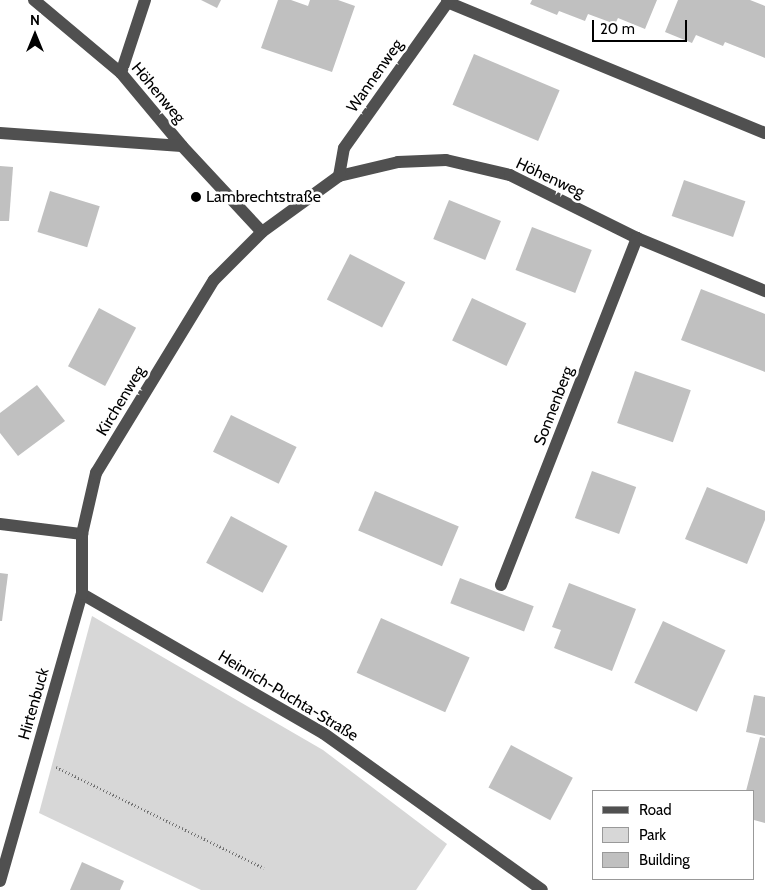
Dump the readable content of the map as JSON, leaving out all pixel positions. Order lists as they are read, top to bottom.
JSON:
{
  "streets": {
    "street": [
      "Wannenweg",
      "Höhenweg",
      "Kirchenweg",
      "Sonnenberg",
      "Heinrich-Puchta-Straße",
      "Hirtenbuck"
    ]
  },
  "crossings": [
    ["Wannenweg", "Höhenweg"],
    ["Höhenweg", "Kirchenweg"],
    ["Höhenweg", "Sonnenberg"],
    ["Kirchenweg", "Hirtenbuck"],
    ["Heinrich-Puchta-Straße", "Hirtenbuck"]
  ],
  "places": ["Lambrechtstraße"],
  "legend": ["Road", "Park", "Building"],
  "scale_bar": "20 m",
  "north": "top"
}
